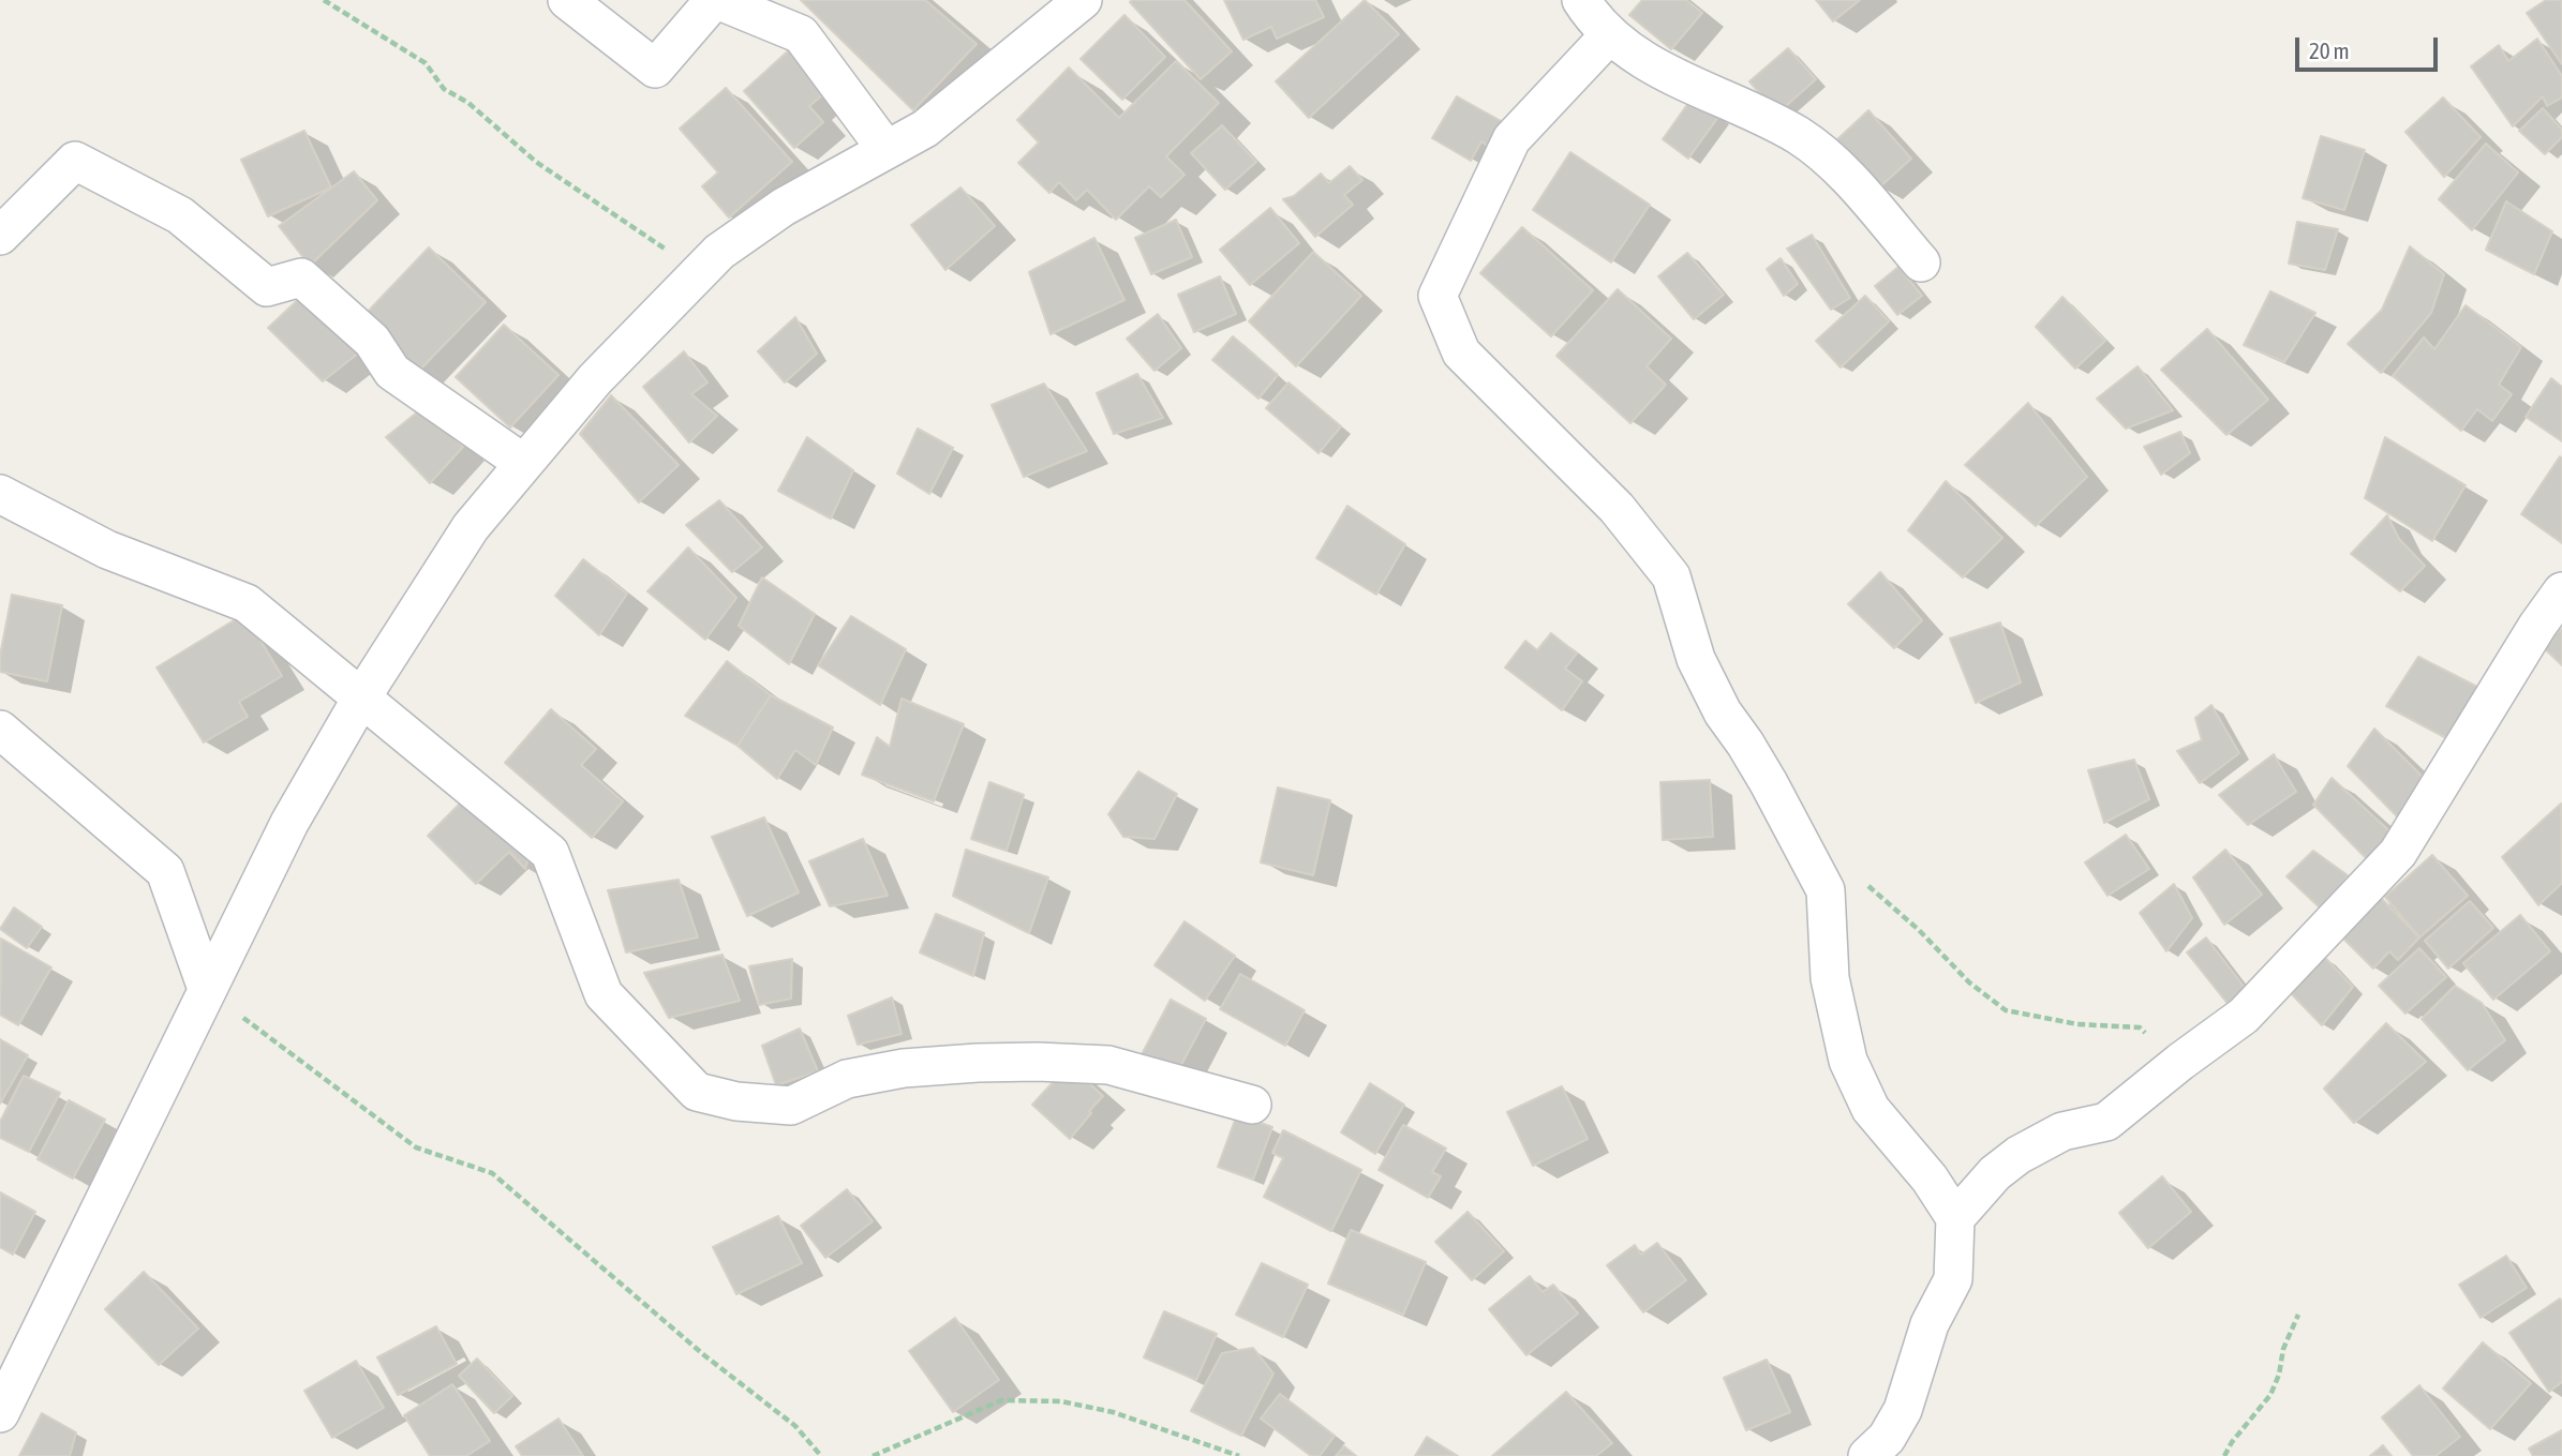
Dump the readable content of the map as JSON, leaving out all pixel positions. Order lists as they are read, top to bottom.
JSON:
{
  "scale_bar": "20 m"
}
